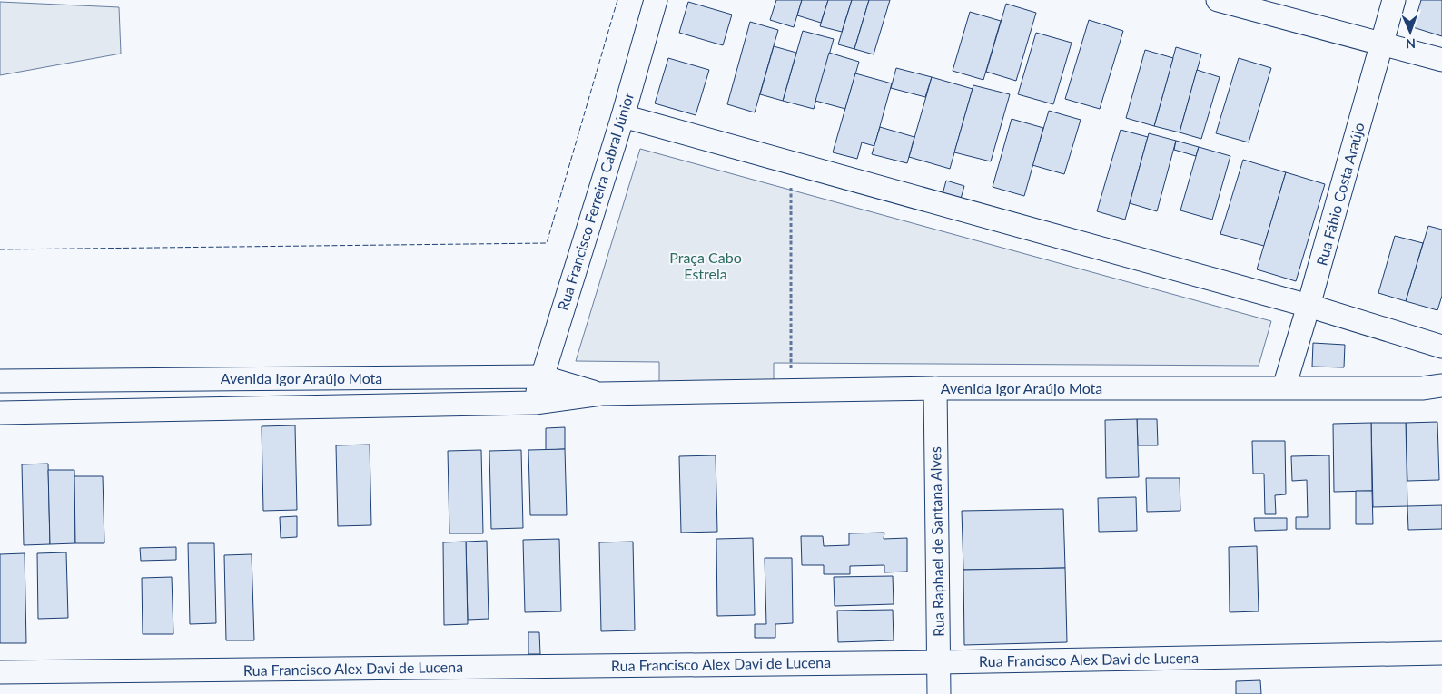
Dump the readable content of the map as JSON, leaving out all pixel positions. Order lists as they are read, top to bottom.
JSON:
{
  "streets": {
    "street": [
      "Rua Fábio Costa Araújo",
      "Rua Francisco Ferreira Cabral Júnior",
      "Avenida Igor Araújo Mota",
      "Rua Raphael de Santana Alves",
      "Rua Francisco Alex Davi de Lucena"
    ]
  },
  "crossings": [
    ["Rua Fábio Costa Araújo", "Avenida Igor Araújo Mota"],
    ["Rua Francisco Ferreira Cabral Júnior", "Avenida Igor Araújo Mota"],
    ["Avenida Igor Araújo Mota", "Rua Raphael de Santana Alves"],
    ["Rua Raphael de Santana Alves", "Rua Francisco Alex Davi de Lucena"]
  ],
  "parks": ["Praça Cabo Estrela"],
  "north": "bottom"
}
